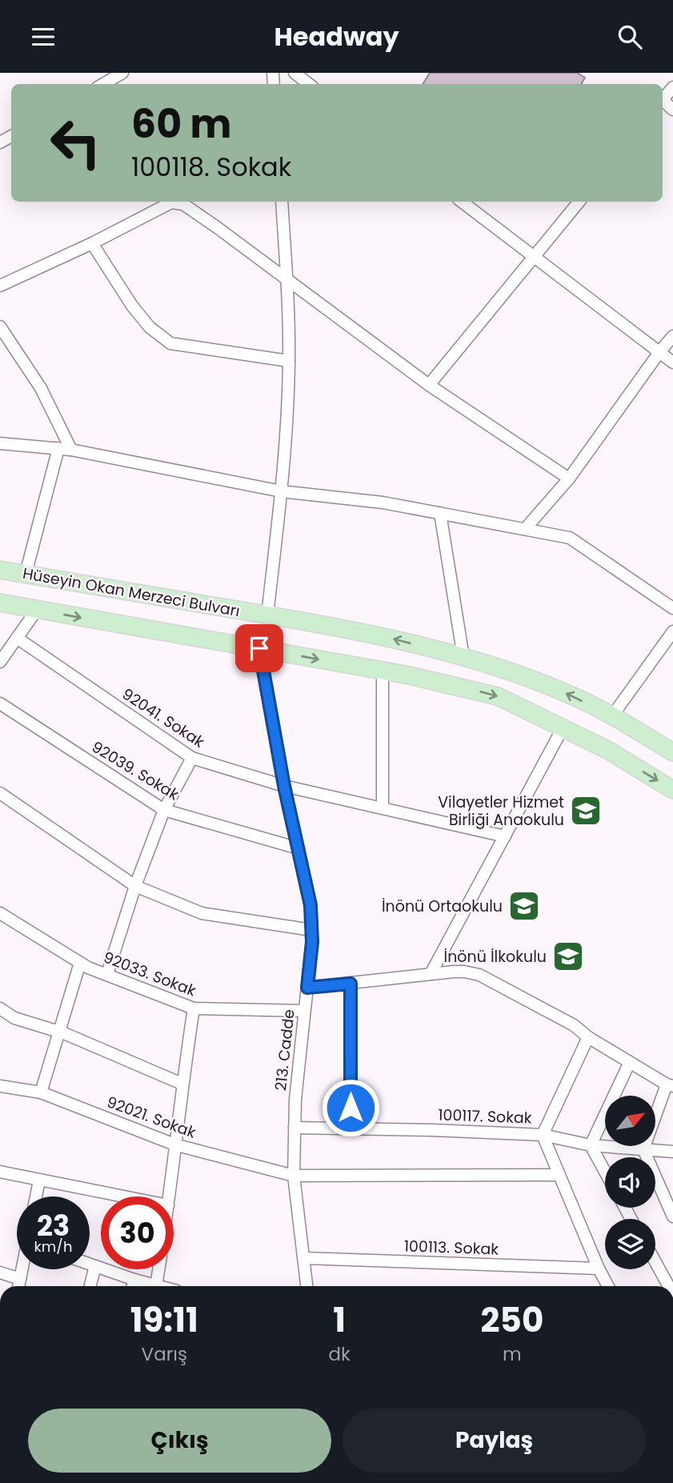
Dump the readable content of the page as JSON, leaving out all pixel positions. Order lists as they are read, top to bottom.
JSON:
{
  "streets": {
    "main road": ["Hüseyin Okan Merzeci Bulvarı"],
    "street": [
      "92041. Sokak",
      "92039. Sokak",
      "92033. Sokak",
      "213. Cadde",
      "100117. Sokak",
      "92021. Sokak",
      "100113. Sokak"
    ]
  },
  "crossings": [
    ["92041. Sokak", "213. Cadde"],
    ["92039. Sokak", "213. Cadde"],
    ["92033. Sokak", "213. Cadde"],
    ["213. Cadde", "100117. Sokak"],
    ["213. Cadde", "92021. Sokak"],
    ["213. Cadde", "100113. Sokak"]
  ],
  "places": {
    "school or university": ["Vilayetler Hizmet Birliği Anaokulu", "İnönü Ortaokulu", "İnönü İlkokulu"]
  },
  "north": "top right",
  "page": {
    "header": "Headway",
    "turn": ["60 m", "100118. Sokak"],
    "speed": "23 km/h",
    "limit": "30",
    "eta": [
      "19:11",
      "Varış",
      "1",
      "dk",
      "250",
      "m"
    ],
    "buttons": ["Çıkış", "Paylaş"]
  }
}
